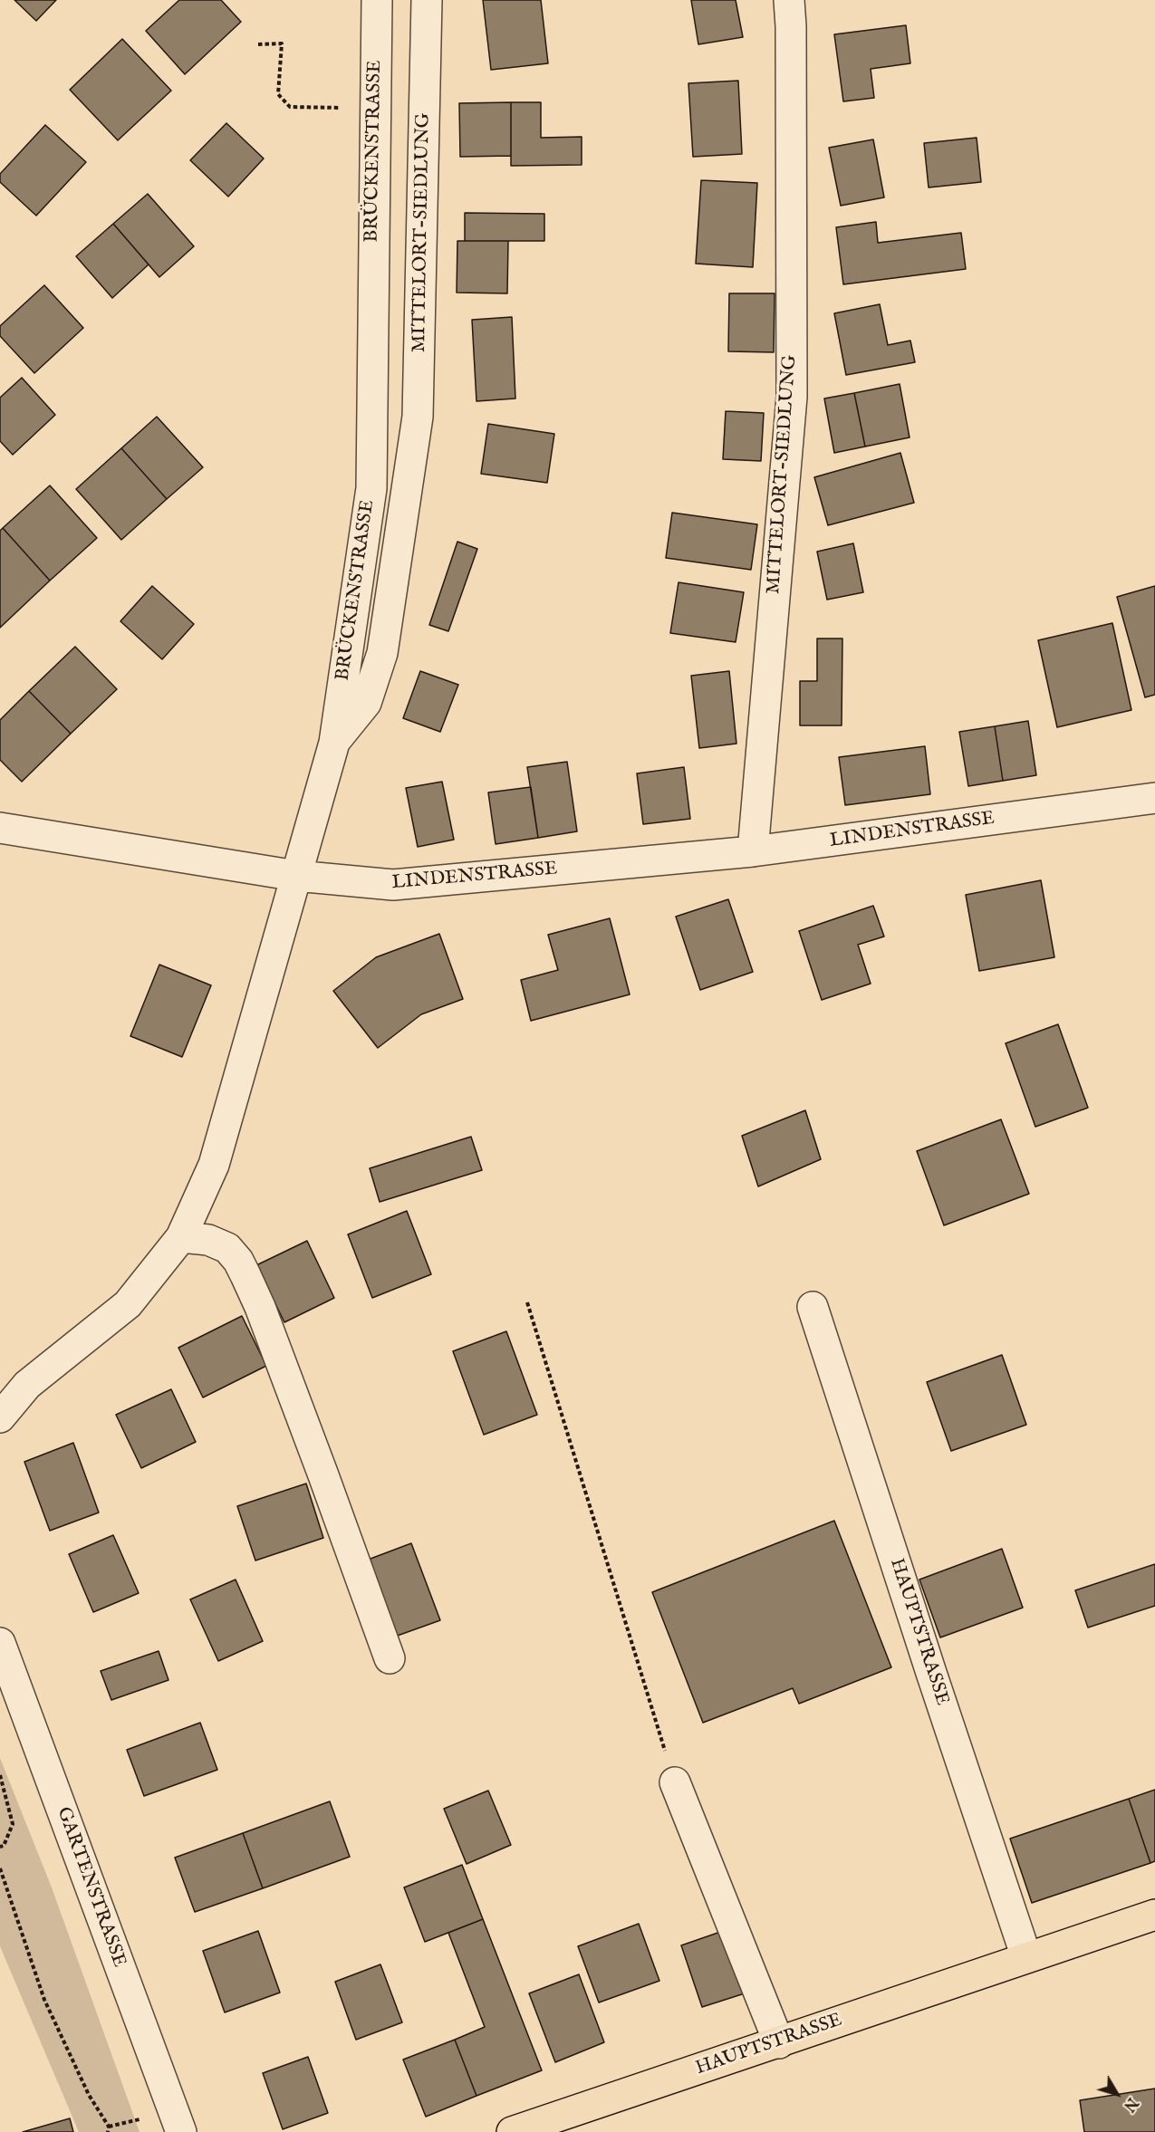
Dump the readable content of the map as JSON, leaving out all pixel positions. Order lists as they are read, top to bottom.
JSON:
{
  "streets": {
    "main road": ["HAUPTSTRASSE"],
    "street": [
      "BRÜCKENSTRASSE",
      "MITTELORT-SIEDLUNG",
      "LINDENSTRASSE",
      "GARTENSTRASSE"
    ]
  },
  "crossings": [
    ["BRÜCKENSTRASSE", "MITTELORT-SIEDLUNG"],
    ["BRÜCKENSTRASSE", "LINDENSTRASSE"],
    ["MITTELORT-SIEDLUNG", "LINDENSTRASSE"]
  ],
  "north": "bottom right"
}
